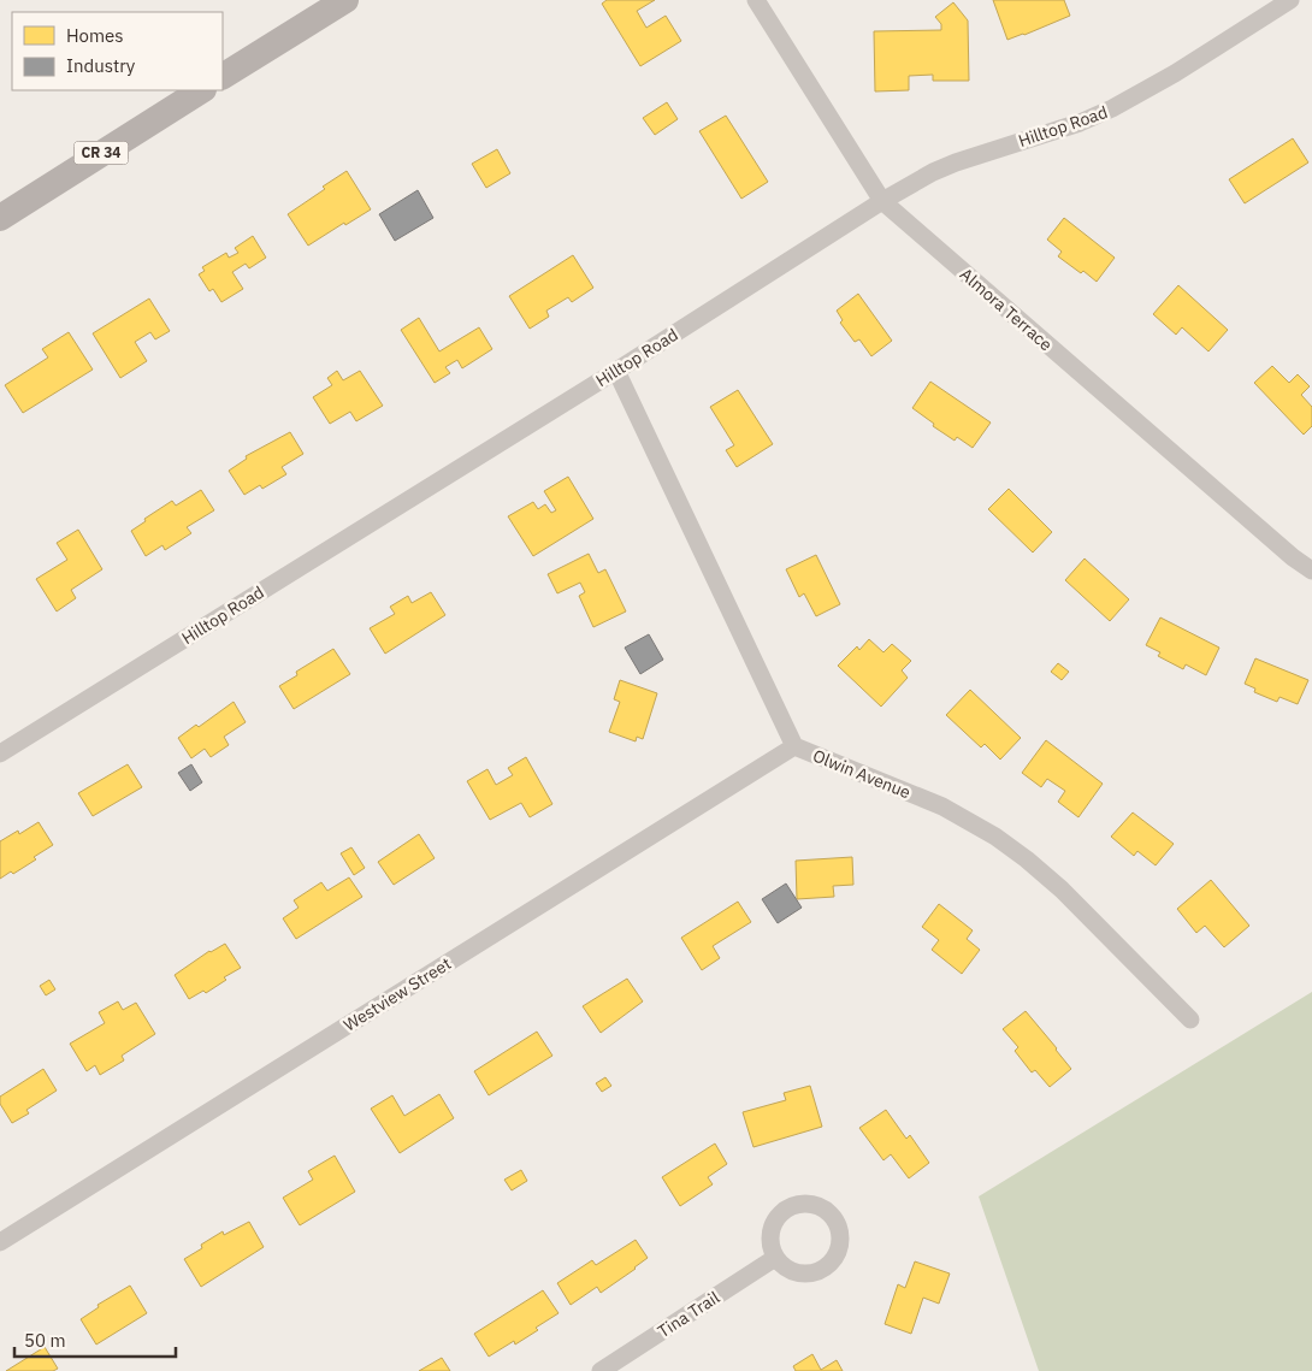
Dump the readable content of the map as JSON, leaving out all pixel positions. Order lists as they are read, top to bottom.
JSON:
{
  "streets": {
    "main road": ["CR 34"],
    "street": [
      "Hilltop Road",
      "Almora Terrace",
      "Olwin Avenue",
      "Westview Street",
      "Tina Trail"
    ]
  },
  "crossings": [
    ["Hilltop Road", "Almora Terrace"],
    ["Hilltop Road", "Olwin Avenue"],
    ["Olwin Avenue", "Westview Street"]
  ],
  "legend": ["Homes", "Industry"],
  "scale_bar": "50 m"
}
